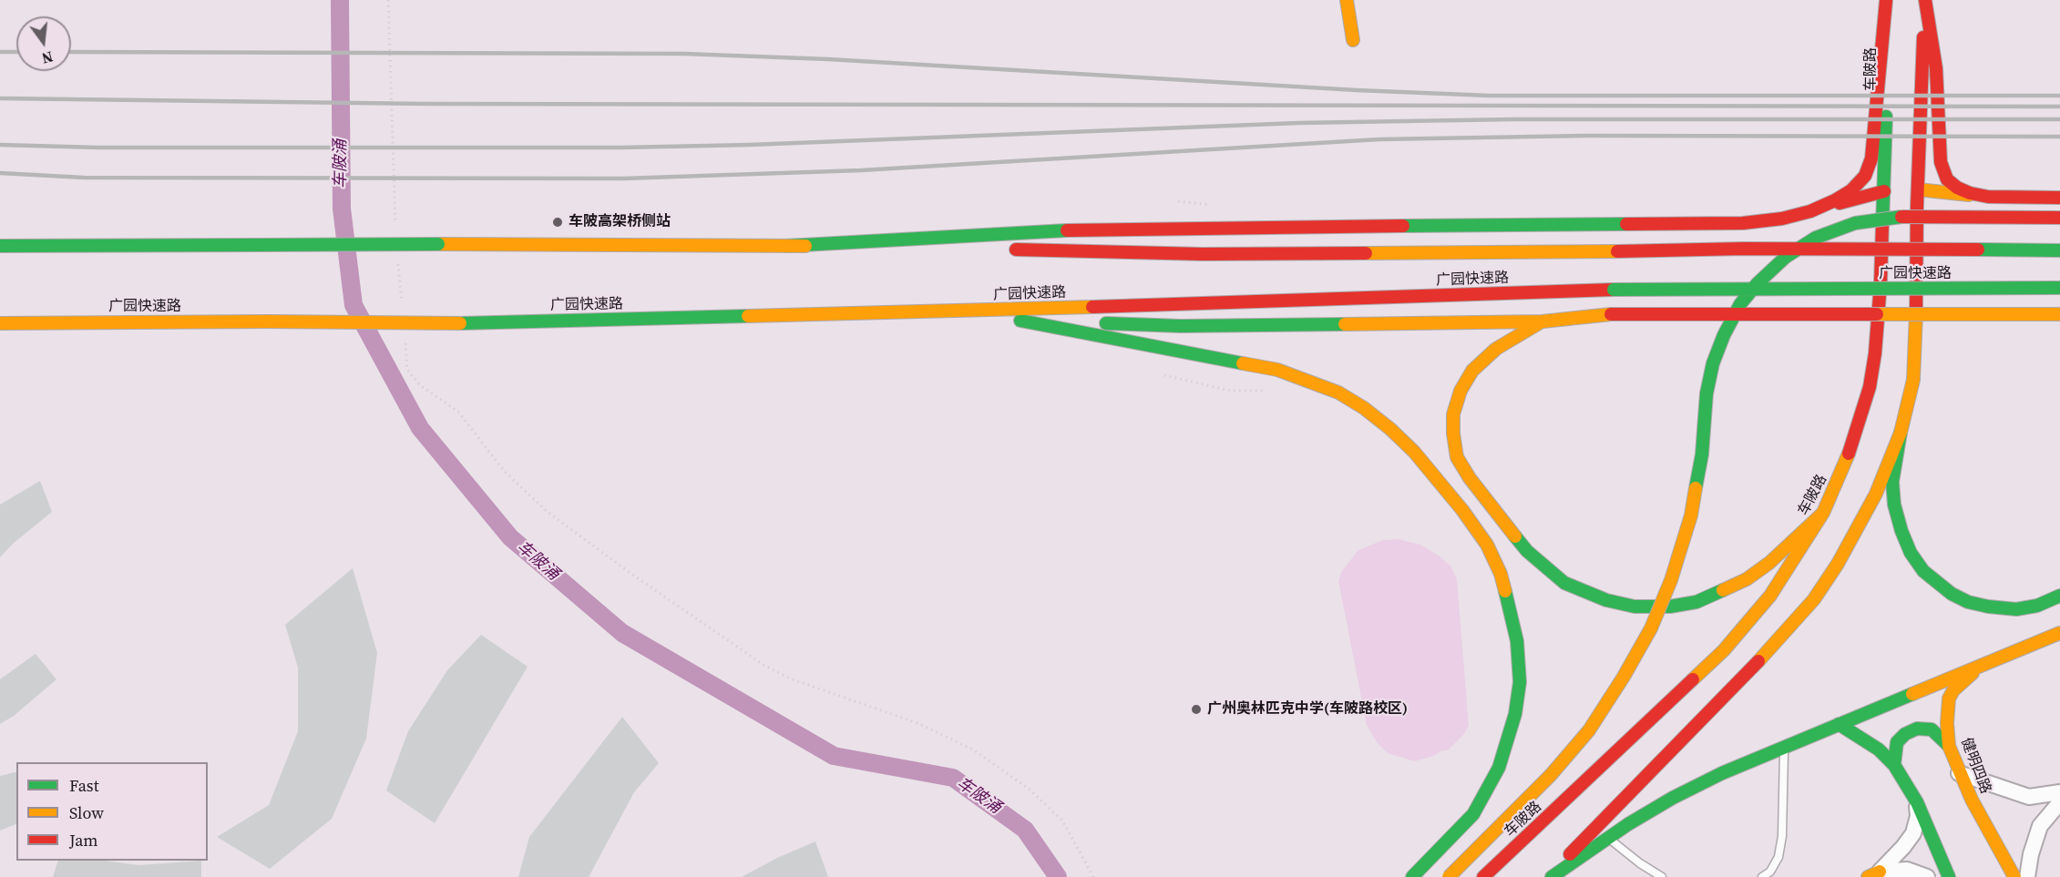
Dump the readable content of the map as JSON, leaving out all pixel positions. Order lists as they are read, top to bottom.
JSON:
{
  "streets": {
    "main road": ["车陂路", "广园快速路", "健明四路"]
  },
  "water": ["车陂涌"],
  "places": ["车陂高架桥侧站", "广州奥林匹克中学(车陂路校区)"],
  "legend": ["Fast", "Slow", "Jam"],
  "north": "bottom"
}
